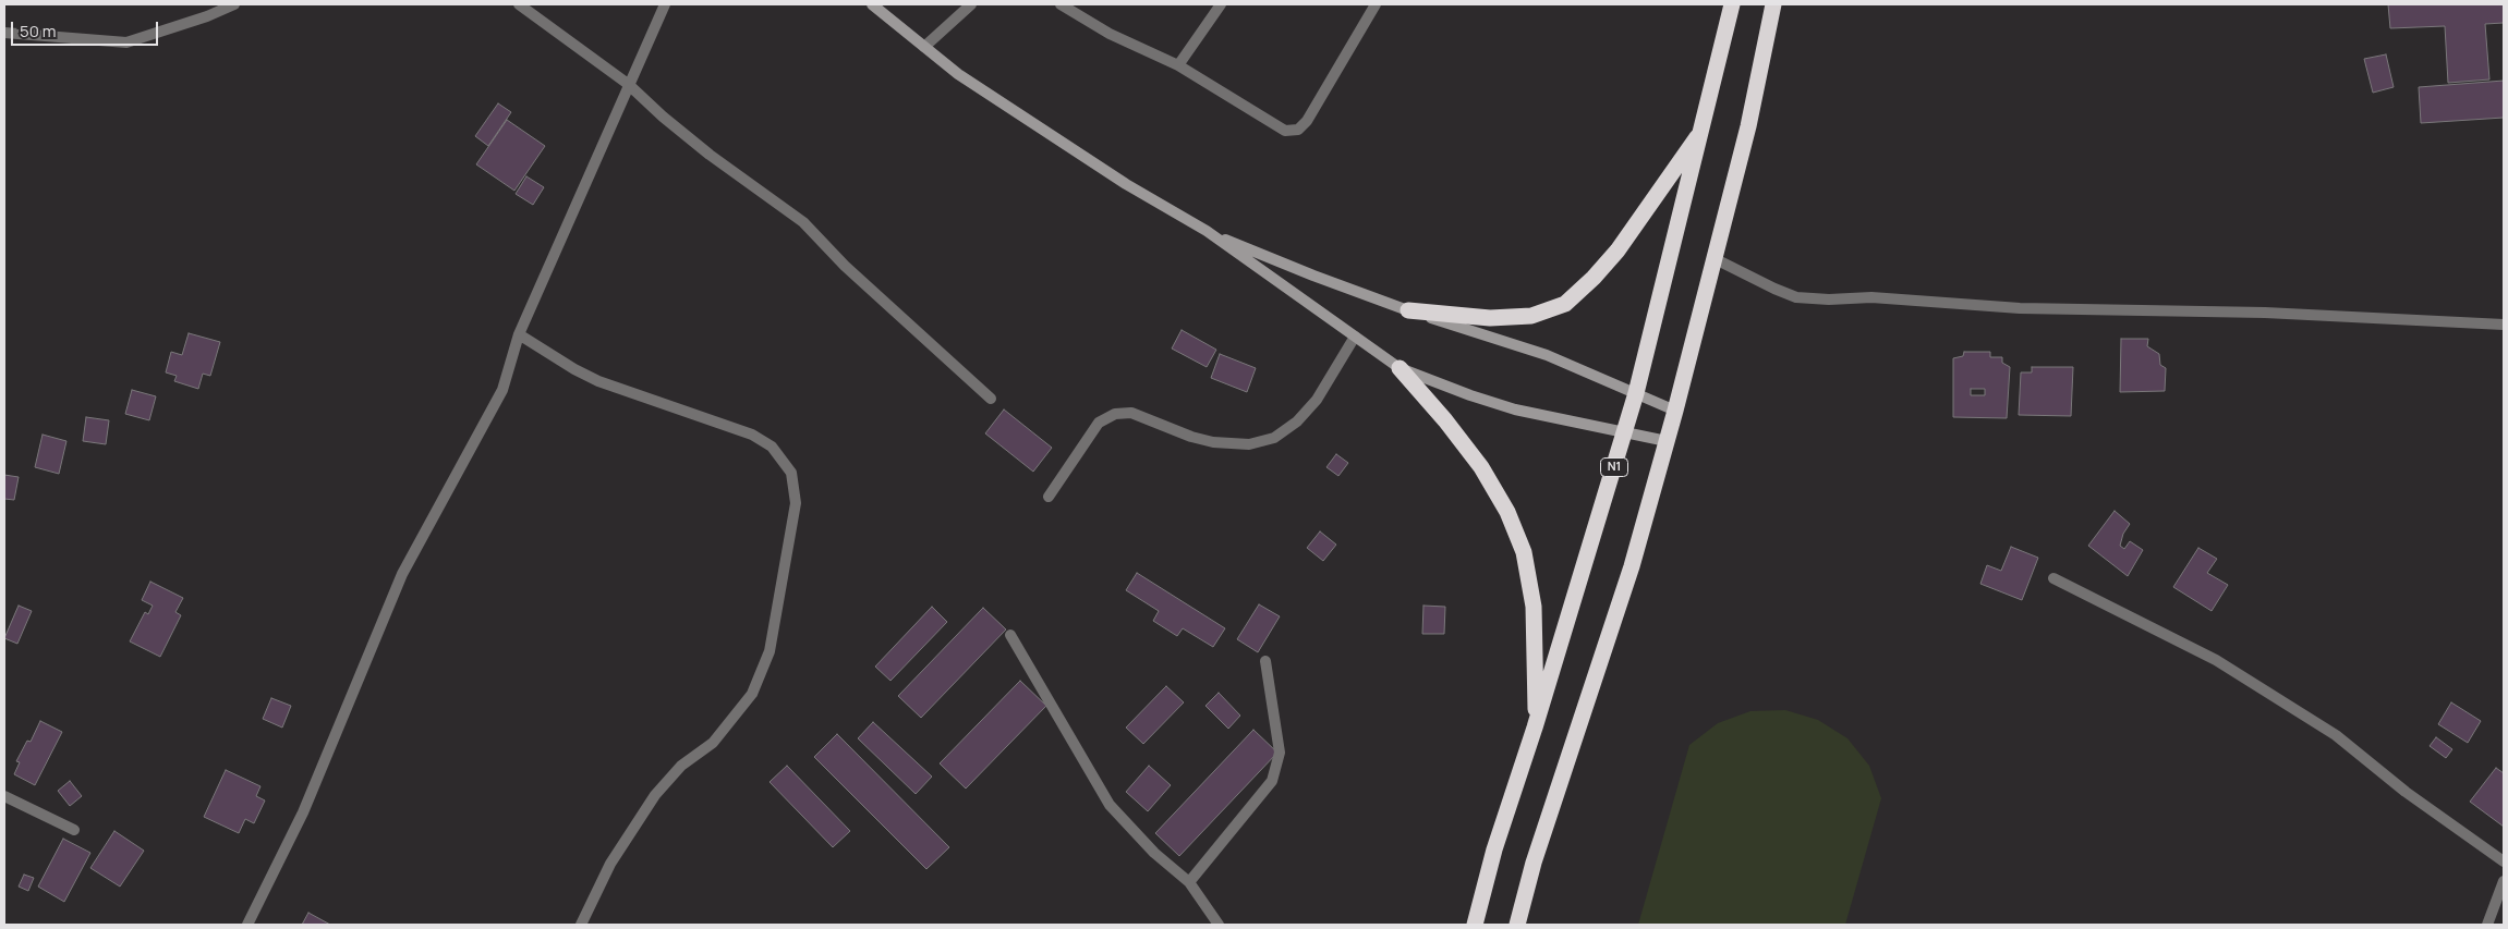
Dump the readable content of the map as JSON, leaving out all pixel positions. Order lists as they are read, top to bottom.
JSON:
{
  "streets": {
    "highway": ["N1"]
  },
  "scale_bar": "50 m"
}
